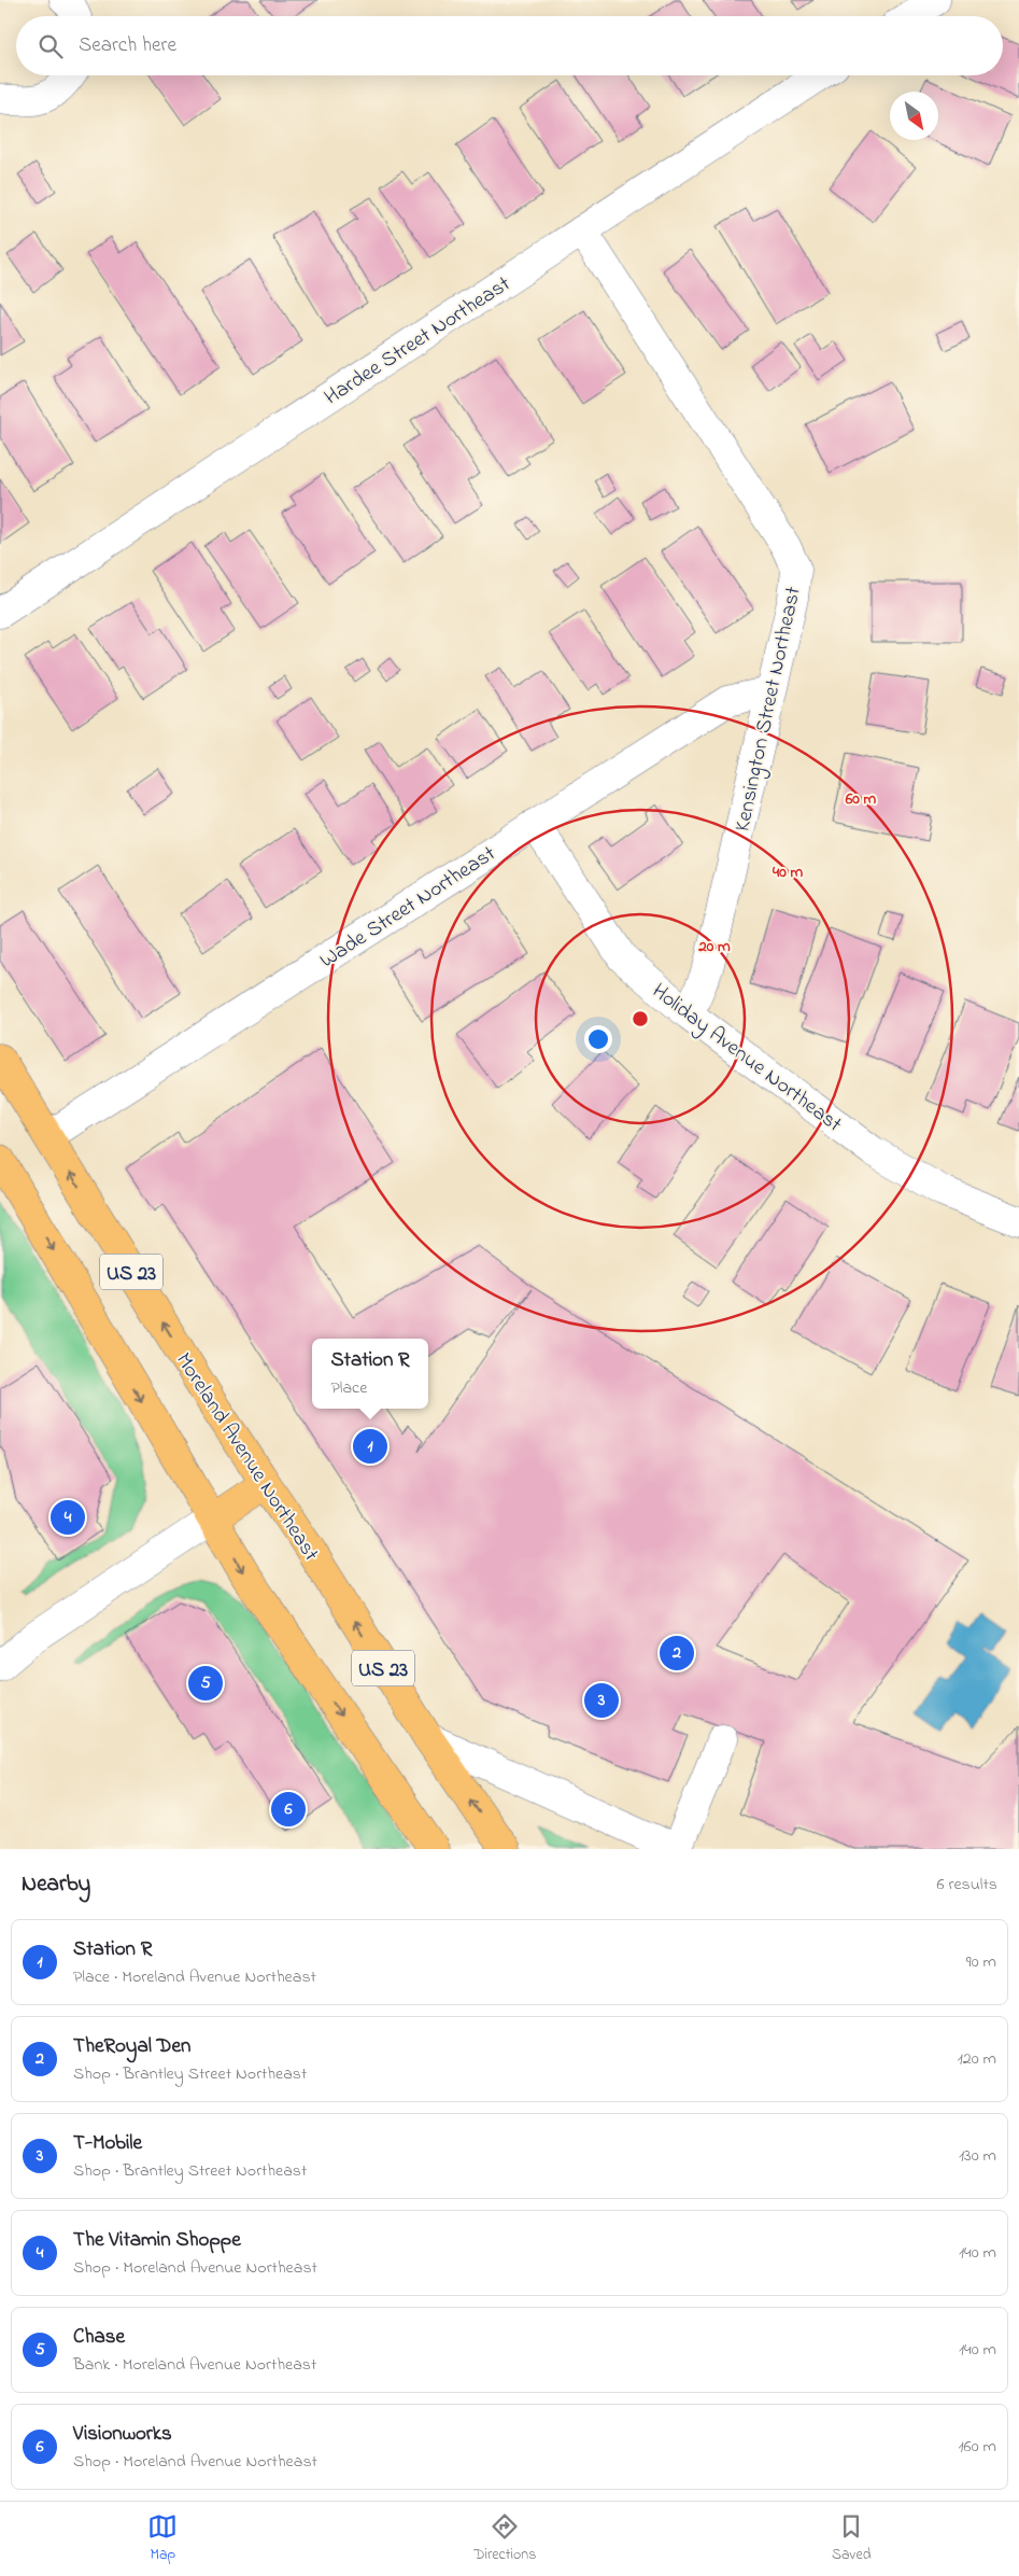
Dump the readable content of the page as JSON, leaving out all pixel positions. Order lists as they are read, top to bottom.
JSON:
{
  "streets": {
    "highway": ["US 23", "Moreland Avenue Northeast"],
    "street": [
      "Hardee Street Northeast",
      "Kensington Street Northeast",
      "Wade Street Northeast",
      "Holiday Avenue Northeast"
    ]
  },
  "crossings": [
    ["Hardee Street Northeast", "Kensington Street Northeast"],
    ["Kensington Street Northeast", "Wade Street Northeast"],
    ["Kensington Street Northeast", "Holiday Avenue Northeast"],
    ["Wade Street Northeast", "Holiday Avenue Northeast"],
    ["Wade Street Northeast", "Moreland Avenue Northeast"]
  ],
  "north": "bottom right",
  "page": {
    "search": "Search here",
    "popup": ["Station R", "Place"],
    "pins": [
      "1",
      "4",
      "2",
      "5",
      "3",
      "6"
    ],
    "heading": ["Nearby", "6 results"],
    "list": [
      {
        "mark": "1",
        "name": "Station R",
        "note": "Place · Moreland Avenue Northeast",
        "value": "90 m"
      },
      {
        "mark": "2",
        "name": "TheRoyal Den",
        "note": "Shop · Brantley Street Northeast",
        "value": "120 m"
      },
      {
        "mark": "3",
        "name": "T-Mobile",
        "note": "Shop · Brantley Street Northeast",
        "value": "130 m"
      },
      {
        "mark": "4",
        "name": "The Vitamin Shoppe",
        "note": "Shop · Moreland Avenue Northeast",
        "value": "140 m"
      },
      {
        "mark": "5",
        "name": "Chase",
        "note": "Bank · Moreland Avenue Northeast",
        "value": "140 m"
      },
      {
        "mark": "6",
        "name": "Visionworks",
        "note": "Shop · Moreland Avenue Northeast",
        "value": "160 m"
      }
    ],
    "nav": ["Map", "Directions", "Saved"]
  },
  "rings": ["60 m", "40 m", "20 m"]
}
